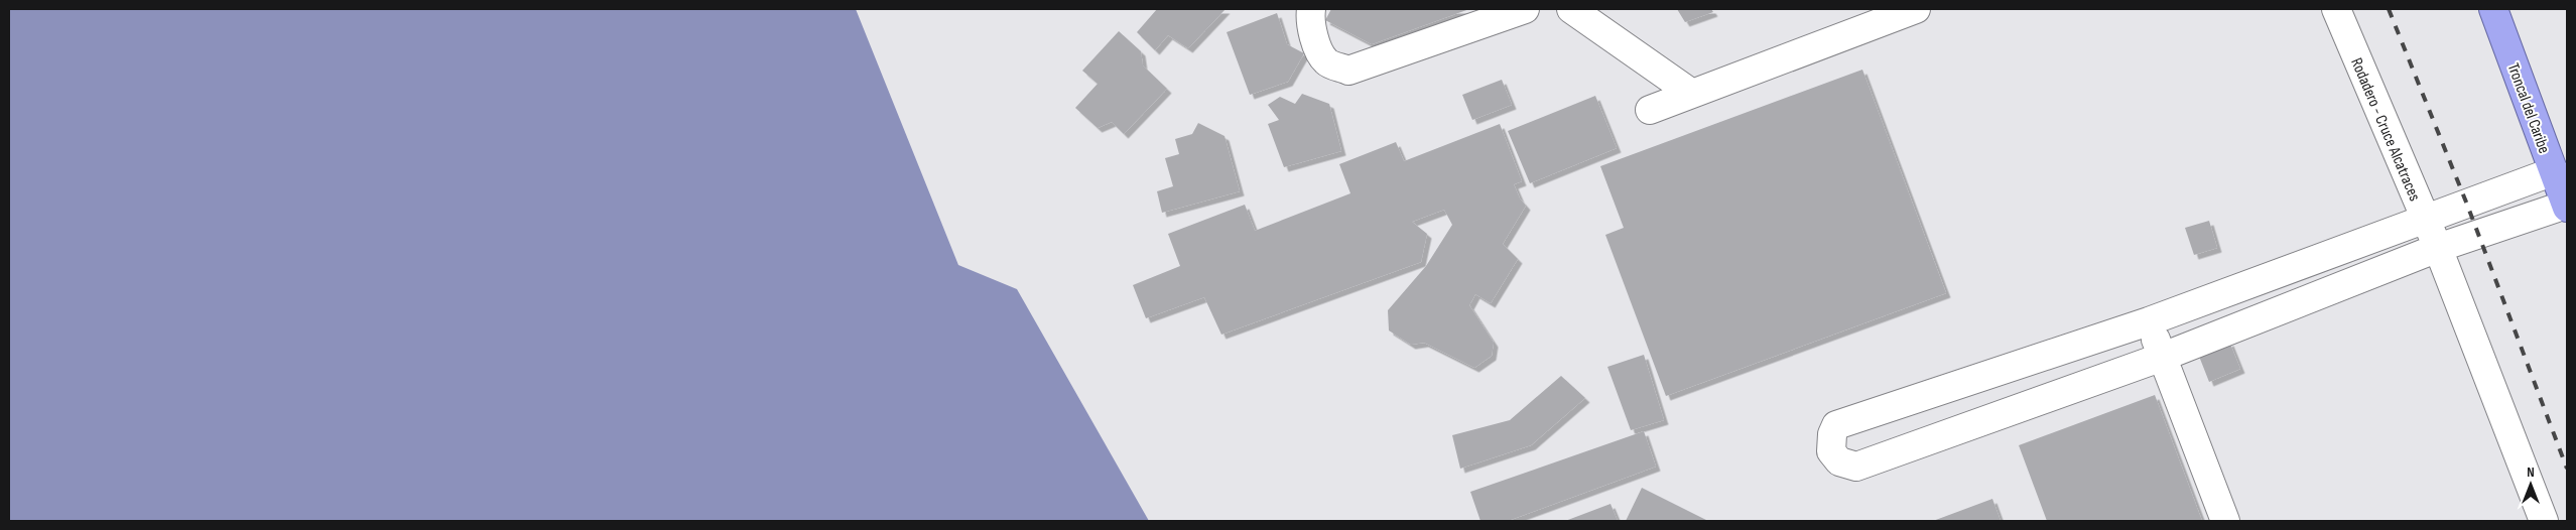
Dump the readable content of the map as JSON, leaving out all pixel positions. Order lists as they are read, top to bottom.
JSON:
{
  "streets": {
    "highway": ["Troncal del Caribe"],
    "street": ["Rodadero - Cruce Alcatraces"]
  },
  "north": "top"
}
